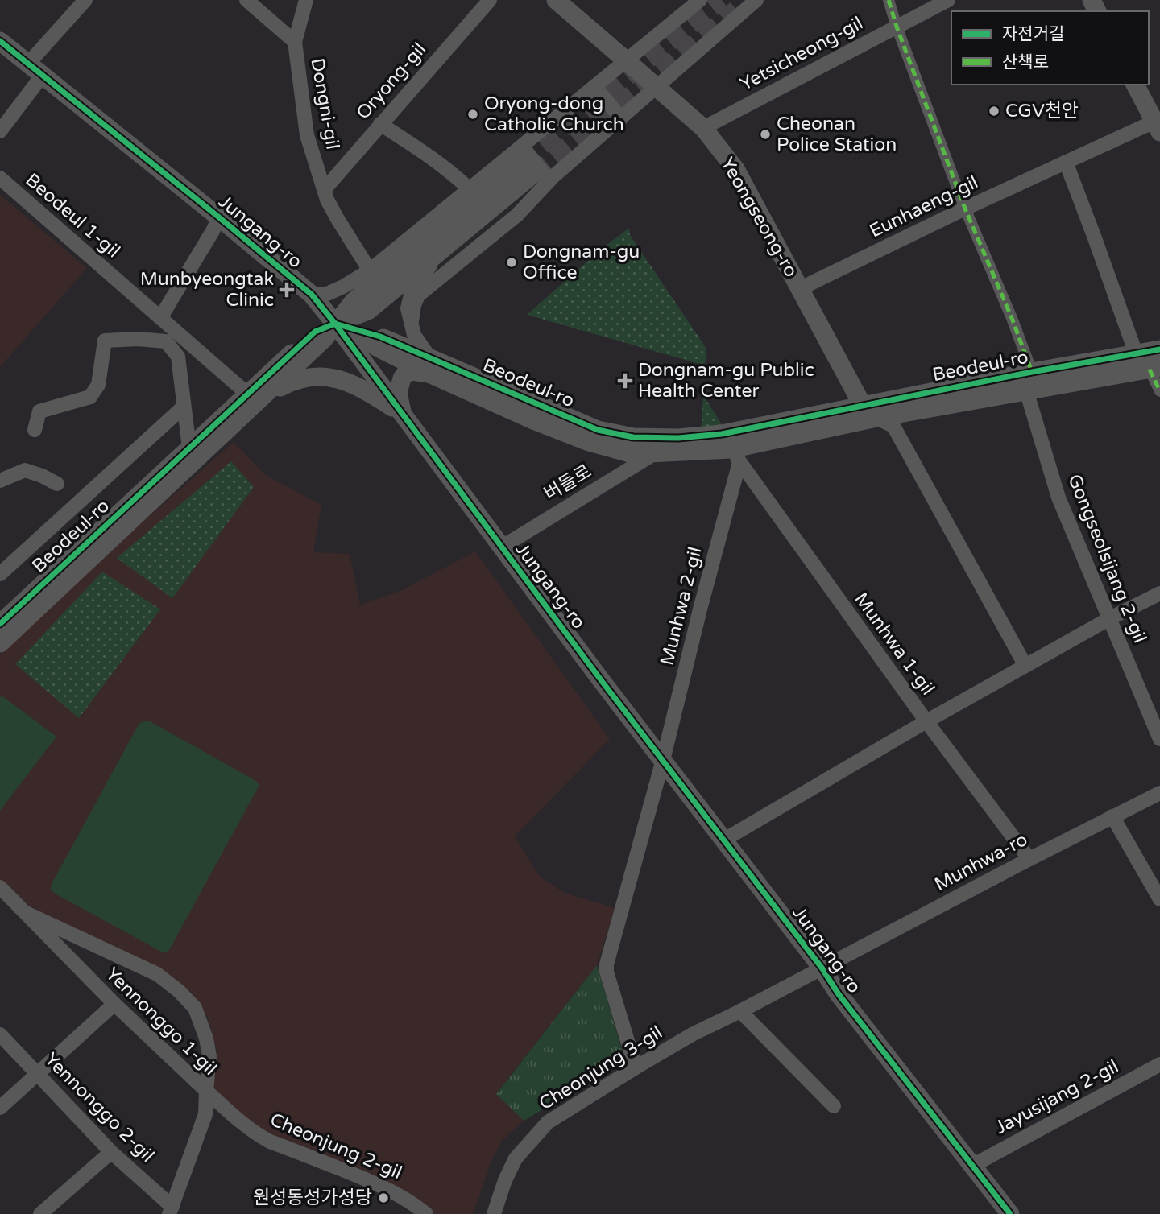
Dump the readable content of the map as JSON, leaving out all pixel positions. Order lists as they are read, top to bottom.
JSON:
{
  "streets": {
    "street": [
      "Yetsicheong-gil",
      "Oryong-gil",
      "Dongni-gil",
      "Eunhaeng-gil",
      "Beodeul 1-gil",
      "Yeongseong-ro",
      "Jungang-ro",
      "Beodeul-ro",
      "버들로",
      "Gongseolsijang 2-gil",
      "Munhwa 2-gil",
      "Munhwa 1-gil",
      "Munhwa-ro",
      "Yennonggo 1-gil",
      "Cheonjung 3-gil",
      "Jayusijang 2-gil",
      "Yennonggo 2-gil",
      "Cheonjung 2-gil"
    ]
  },
  "crossings": [
    ["Yetsicheong-gil", "Yeongseong-ro"],
    ["Oryong-gil", "Dongni-gil"],
    ["Eunhaeng-gil", "Yeongseong-ro"],
    ["Beodeul 1-gil", "Beodeul-ro"],
    ["Yeongseong-ro", "Beodeul-ro"],
    ["Jungang-ro", "Beodeul-ro"],
    ["Jungang-ro", "버들로"],
    ["Jungang-ro", "Munhwa 2-gil"],
    ["Jungang-ro", "Munhwa-ro"],
    ["Jungang-ro", "Cheonjung 3-gil"],
    ["Jungang-ro", "Jayusijang 2-gil"],
    ["Beodeul-ro", "버들로"],
    ["Beodeul-ro", "Gongseolsijang 2-gil"],
    ["Beodeul-ro", "Munhwa 2-gil"],
    ["Beodeul-ro", "Munhwa 1-gil"],
    ["Munhwa 2-gil", "Munhwa 1-gil"],
    ["Munhwa 2-gil", "Cheonjung 3-gil"],
    ["Munhwa 1-gil", "Munhwa-ro"],
    ["Munhwa-ro", "Cheonjung 3-gil"],
    ["Yennonggo 1-gil", "Yennonggo 2-gil"],
    ["Yennonggo 1-gil", "Cheonjung 2-gil"]
  ],
  "places": {
    "other": [
      "CGV천안",
      "Oryong-dong Catholic Church",
      "Cheonan Police Station",
      "Dongnam-gu Office",
      "원성동성가성당"
    ],
    "health": ["Munbyeongtak Clinic", "Dongnam-gu Public Health Center"]
  },
  "legend": ["자전거길", "산책로"]
}
